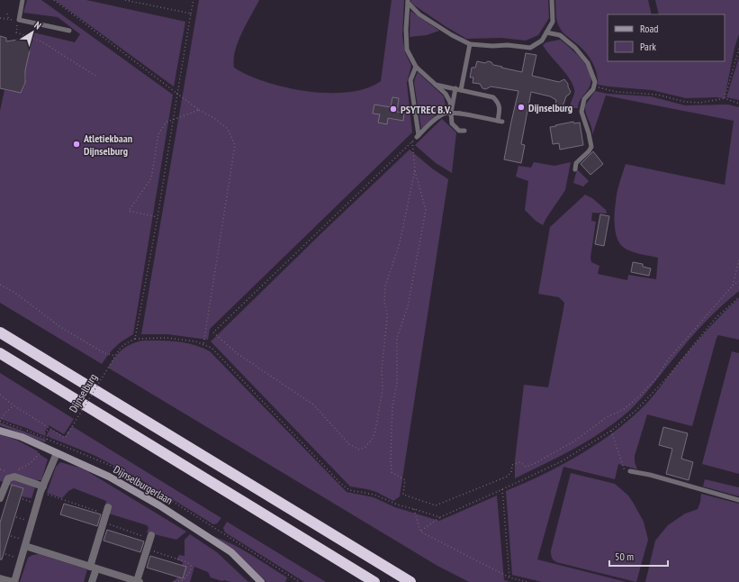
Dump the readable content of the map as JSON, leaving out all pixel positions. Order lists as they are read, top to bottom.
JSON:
{
  "streets": {
    "main road": ["Dijnselburgerlaan"],
    "path": ["Dijnselburg"]
  },
  "places": ["Dijnselburg", "PSYTREC B.V.", "Atletiekbaan Dijnselburg"],
  "legend": ["Road", "Park"],
  "scale_bar": "50 m",
  "north": "top right"
}
